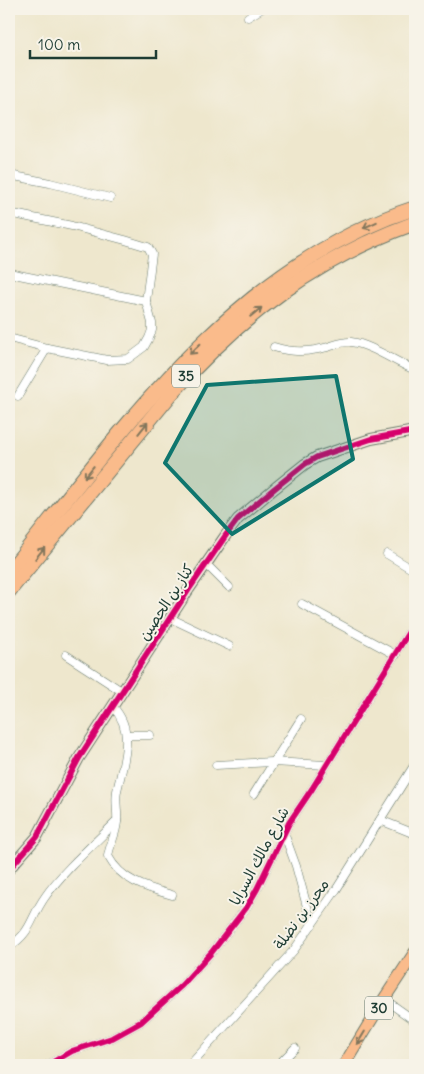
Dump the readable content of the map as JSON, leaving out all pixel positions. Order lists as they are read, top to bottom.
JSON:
{
  "streets": {
    "highway": ["35"],
    "main road": ["30"],
    "street": ["كناز بن الحصين", "شارع مالك السرايا", "محرز بن نضلة"]
  },
  "scale_bar": "100 m"
}
